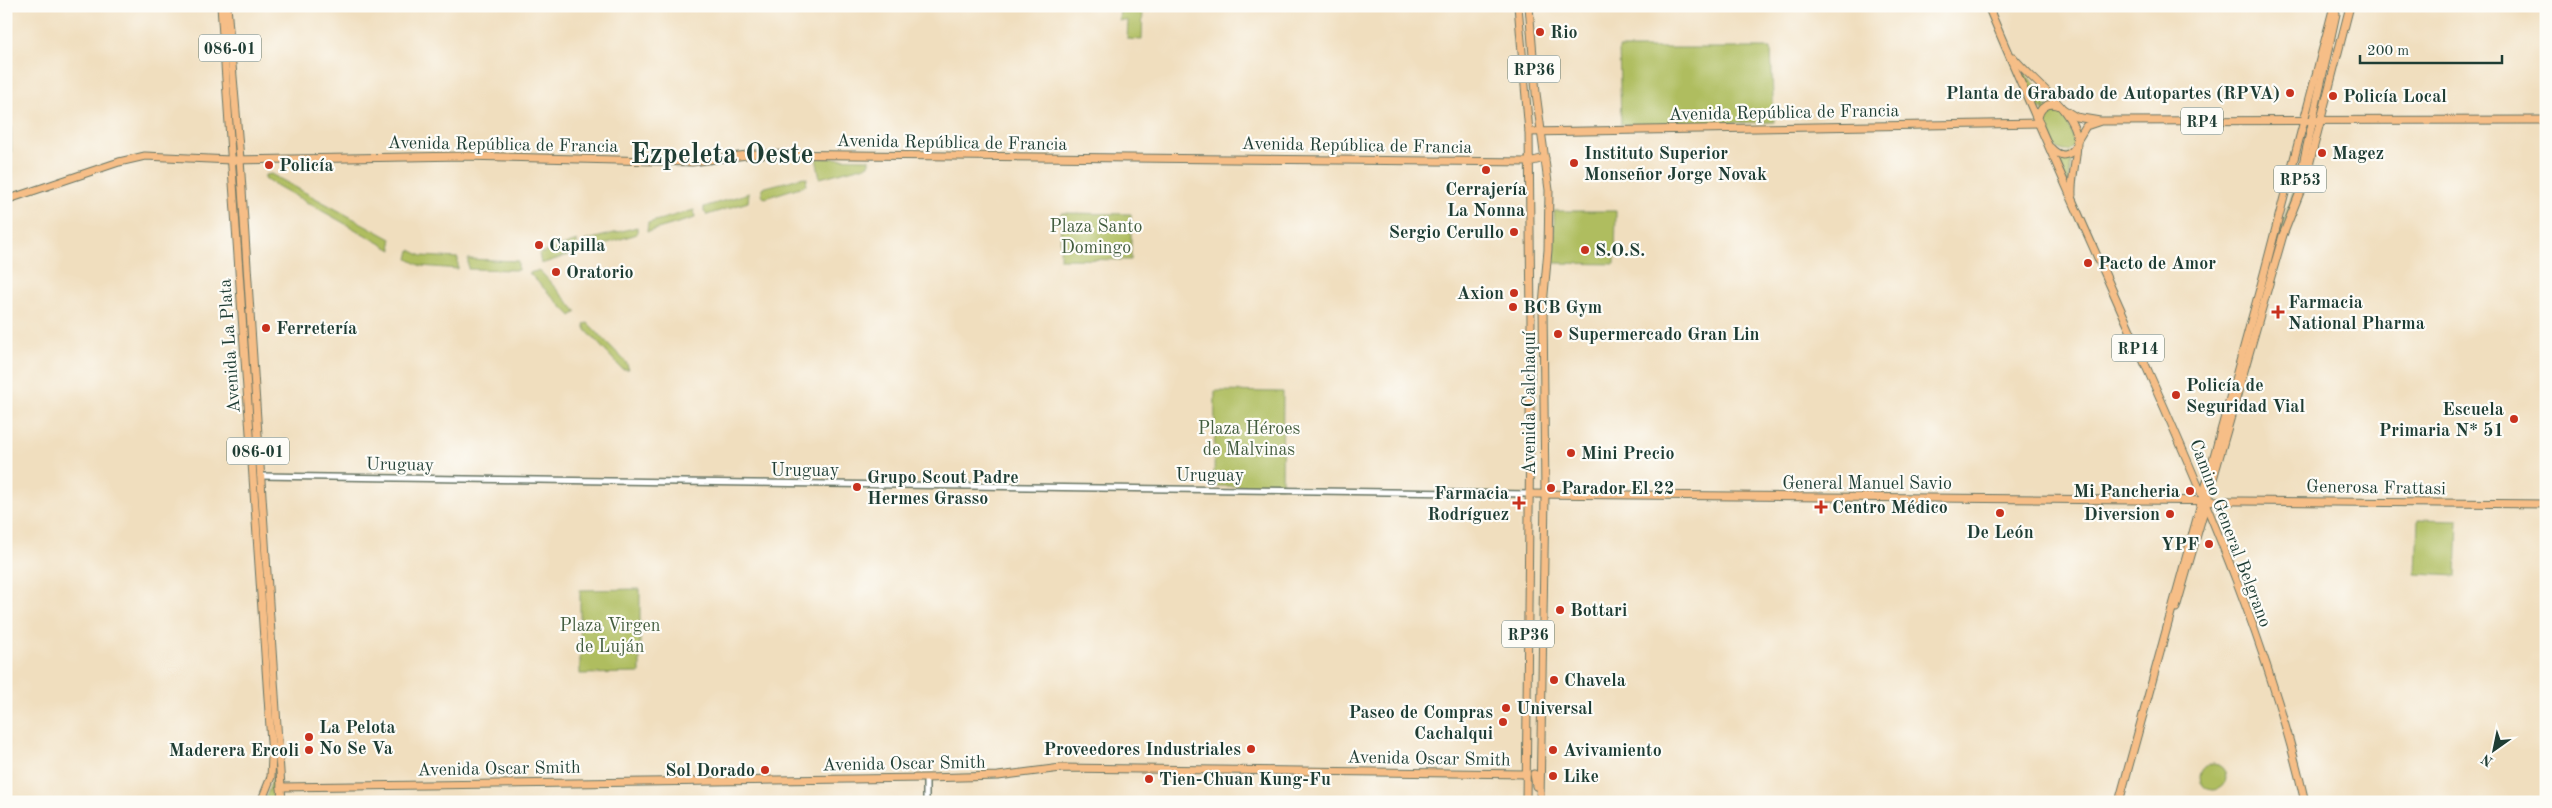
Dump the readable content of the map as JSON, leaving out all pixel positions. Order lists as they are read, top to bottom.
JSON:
{
  "streets": {
    "main road": [
      "086-01",
      "RP36",
      "Avenida República de Francia",
      "RP4",
      "RP53",
      "Avenida La Plata",
      "RP14",
      "Avenida Calchaquí",
      "General Manuel Savio",
      "Generosa Frattasi",
      "Camino General Belgrano",
      "Avenida Oscar Smith"
    ],
    "street": ["Uruguay"]
  },
  "crossings": [
    ["Avenida República de Francia", "Avenida La Plata"],
    ["Avenida República de Francia", "Avenida Calchaquí"],
    ["Avenida República de Francia", "Camino General Belgrano"],
    ["RP4", "RP53"],
    ["RP4", "Camino General Belgrano"],
    ["RP53", "General Manuel Savio"],
    ["RP53", "Generosa Frattasi"],
    ["RP53", "Camino General Belgrano"],
    ["Avenida La Plata", "Uruguay"],
    ["Avenida La Plata", "Avenida Oscar Smith"],
    ["Avenida Calchaquí", "Uruguay"],
    ["Avenida Calchaquí", "General Manuel Savio"],
    ["Avenida Calchaquí", "Avenida Oscar Smith"],
    ["Uruguay", "General Manuel Savio"],
    ["General Manuel Savio", "Generosa Frattasi"],
    ["General Manuel Savio", "Camino General Belgrano"],
    ["Generosa Frattasi", "Camino General Belgrano"]
  ],
  "districts": ["Ezpeleta Oeste"],
  "parks": ["Plaza Santo Domingo", "Plaza Héroes de Malvinas", "Plaza Virgen de Luján"],
  "places": {
    "other": [
      "Rio",
      "Planta de Grabado de Autopartes (RPVA)",
      "Policía Local",
      "Magez",
      "Instituto Superior Monseñor Jorge Novak",
      "Policía",
      "Cerrajería La Nonna",
      "Sergio Cerullo",
      "Capilla",
      "S.O.S.",
      "Pacto de Amor",
      "Oratorio",
      "Axion",
      "BCB Gym",
      "Ferretería",
      "Supermercado Gran Lin",
      "Policía de Seguridad Vial",
      "Escuela Primaria N* 51",
      "Mini Precio",
      "Grupo Scout Padre Hermes Grasso",
      "Parador El 22",
      "Mi Pancheria",
      "De León",
      "Diversion",
      "YPF",
      "Bottari",
      "Chavela",
      "Universal",
      "Paseo de Compras Cachalqui",
      "La Pelota No Se Va",
      "Proveedores Industriales",
      "Maderera Ercoli",
      "Avivamiento",
      "Sol Dorado",
      "Like",
      "Tien-Chuan Kung-Fu"
    ],
    "health": ["Farmacia National Pharma", "Farmacia Rodríguez", "Centro Médico"]
  },
  "scale_bar": "200 m",
  "north": "bottom left"
}
